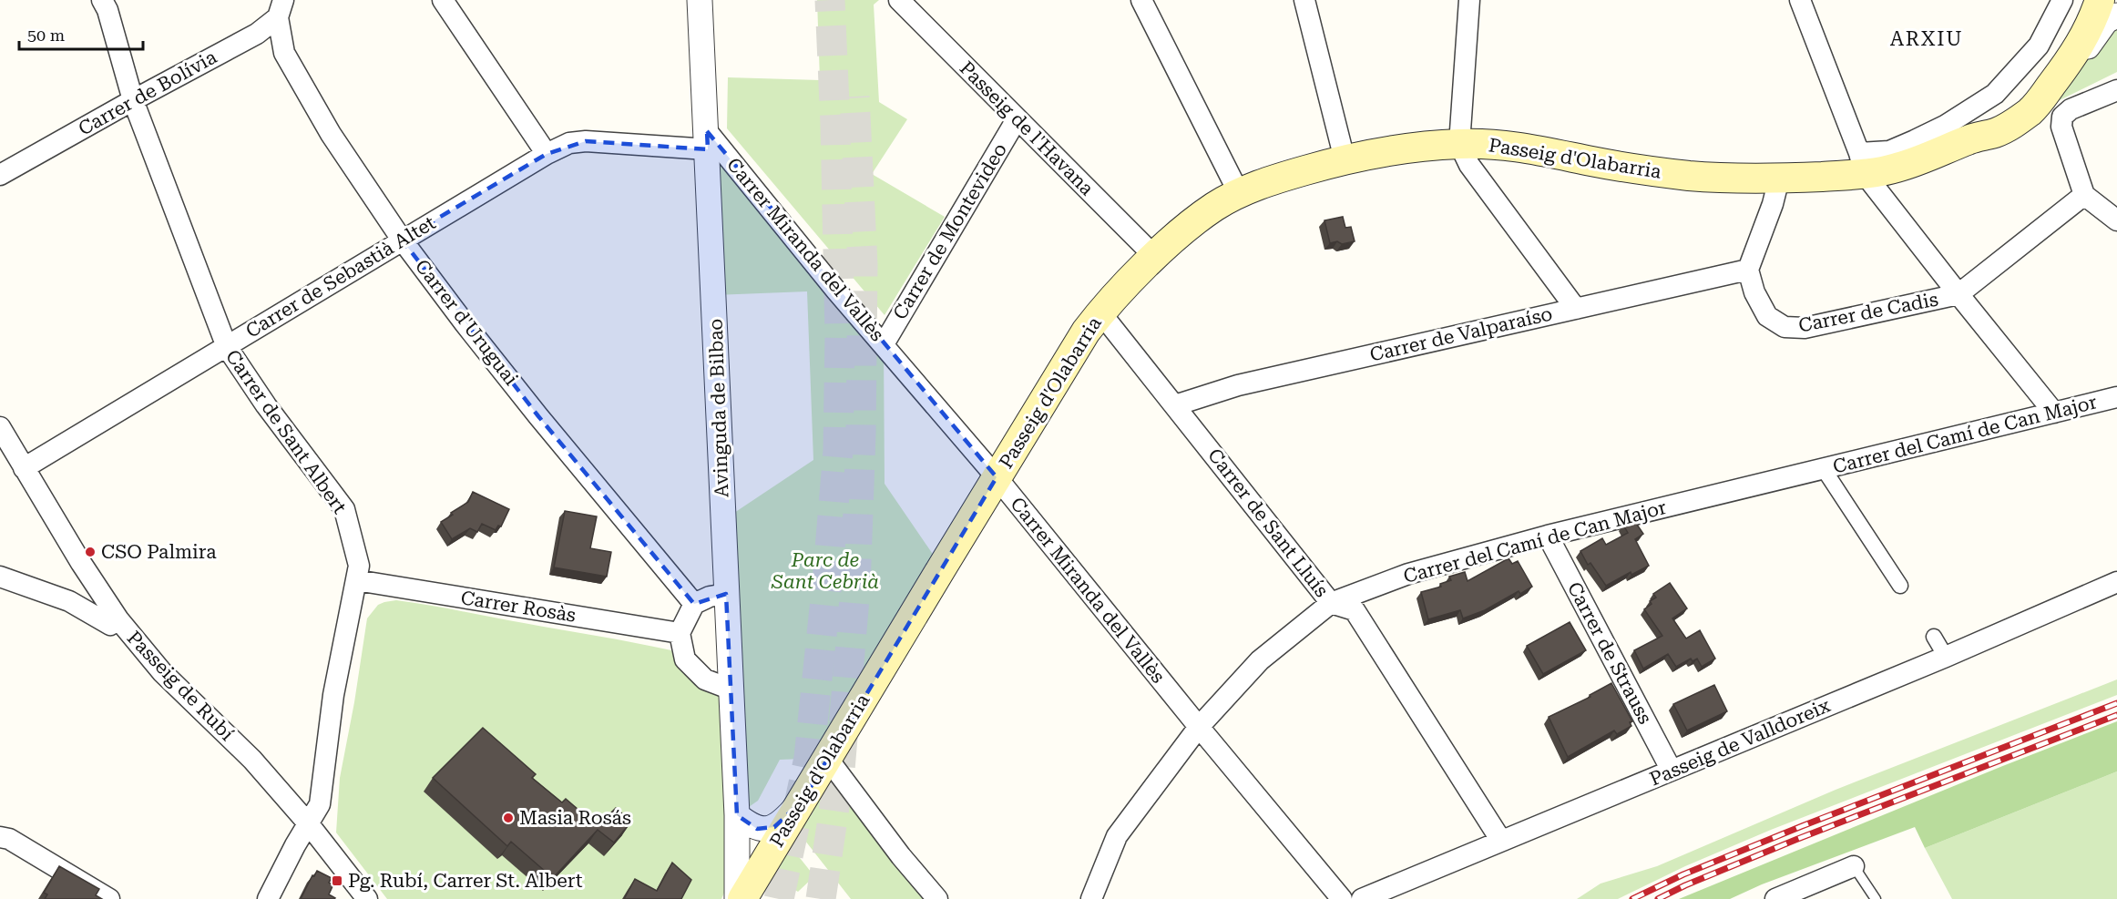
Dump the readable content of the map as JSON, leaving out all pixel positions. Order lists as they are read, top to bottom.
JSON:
{
  "streets": {
    "main road": ["Passeig d'Olabarria"],
    "street": [
      "Carrer de Bolívia",
      "Passeig de l'Havana",
      "Carrer de Montevideo",
      "Carrer Miranda del Vallès",
      "Carrer de Sebastià Altet",
      "Carrer de Cadis",
      "Carrer d'Uruguai",
      "Carrer de Valparaíso",
      "Avinguda de Bilbao",
      "Carrer de Sant Albert",
      "Carrer del Camí de Can Major",
      "Carrer de Sant Lluís",
      "Carrer Rosàs",
      "Carrer de Strauss",
      "Passeig de Rubí",
      "Passeig de Valldoreix"
    ]
  },
  "crossings": [
    ["Carrer de Bolívia", "Carrer d'Uruguai"],
    ["Carrer de Bolívia", "Carrer de Sant Albert"],
    ["Passeig de l'Havana", "Passeig d'Olabarria"],
    ["Passeig de l'Havana", "Carrer de Montevideo"],
    ["Passeig d'Olabarria", "Carrer Miranda del Vallès"],
    ["Passeig d'Olabarria", "Carrer de Sant Lluís"],
    ["Carrer de Montevideo", "Carrer Miranda del Vallès"],
    ["Carrer Miranda del Vallès", "Carrer de Sebastià Altet"],
    ["Carrer Miranda del Vallès", "Avinguda de Bilbao"],
    ["Carrer Miranda del Vallès", "Carrer del Camí de Can Major"],
    ["Carrer de Sebastià Altet", "Carrer d'Uruguai"],
    ["Carrer de Sebastià Altet", "Avinguda de Bilbao"],
    ["Carrer de Sebastià Altet", "Carrer de Sant Albert"],
    ["Carrer de Sebastià Altet", "Passeig de Rubí"],
    ["Carrer de Cadis", "Carrer de Valparaíso"],
    ["Carrer de Valparaíso", "Carrer de Sant Lluís"],
    ["Carrer de Sant Albert", "Carrer Rosàs"],
    ["Carrer de Sant Albert", "Passeig de Rubí"],
    ["Carrer del Camí de Can Major", "Carrer de Sant Lluís"],
    ["Carrer del Camí de Can Major", "Carrer de Strauss"],
    ["Carrer de Sant Lluís", "Passeig de Valldoreix"],
    ["Carrer de Strauss", "Passeig de Valldoreix"]
  ],
  "districts": ["ARXIU"],
  "parks": ["Parc de Sant Cebrià"],
  "places": {
    "other": ["CSO Palmira", "Masia Rosás"],
    "transit": ["Pg. Rubí, Carrer St. Albert"]
  },
  "scale_bar": "50 m"
}
